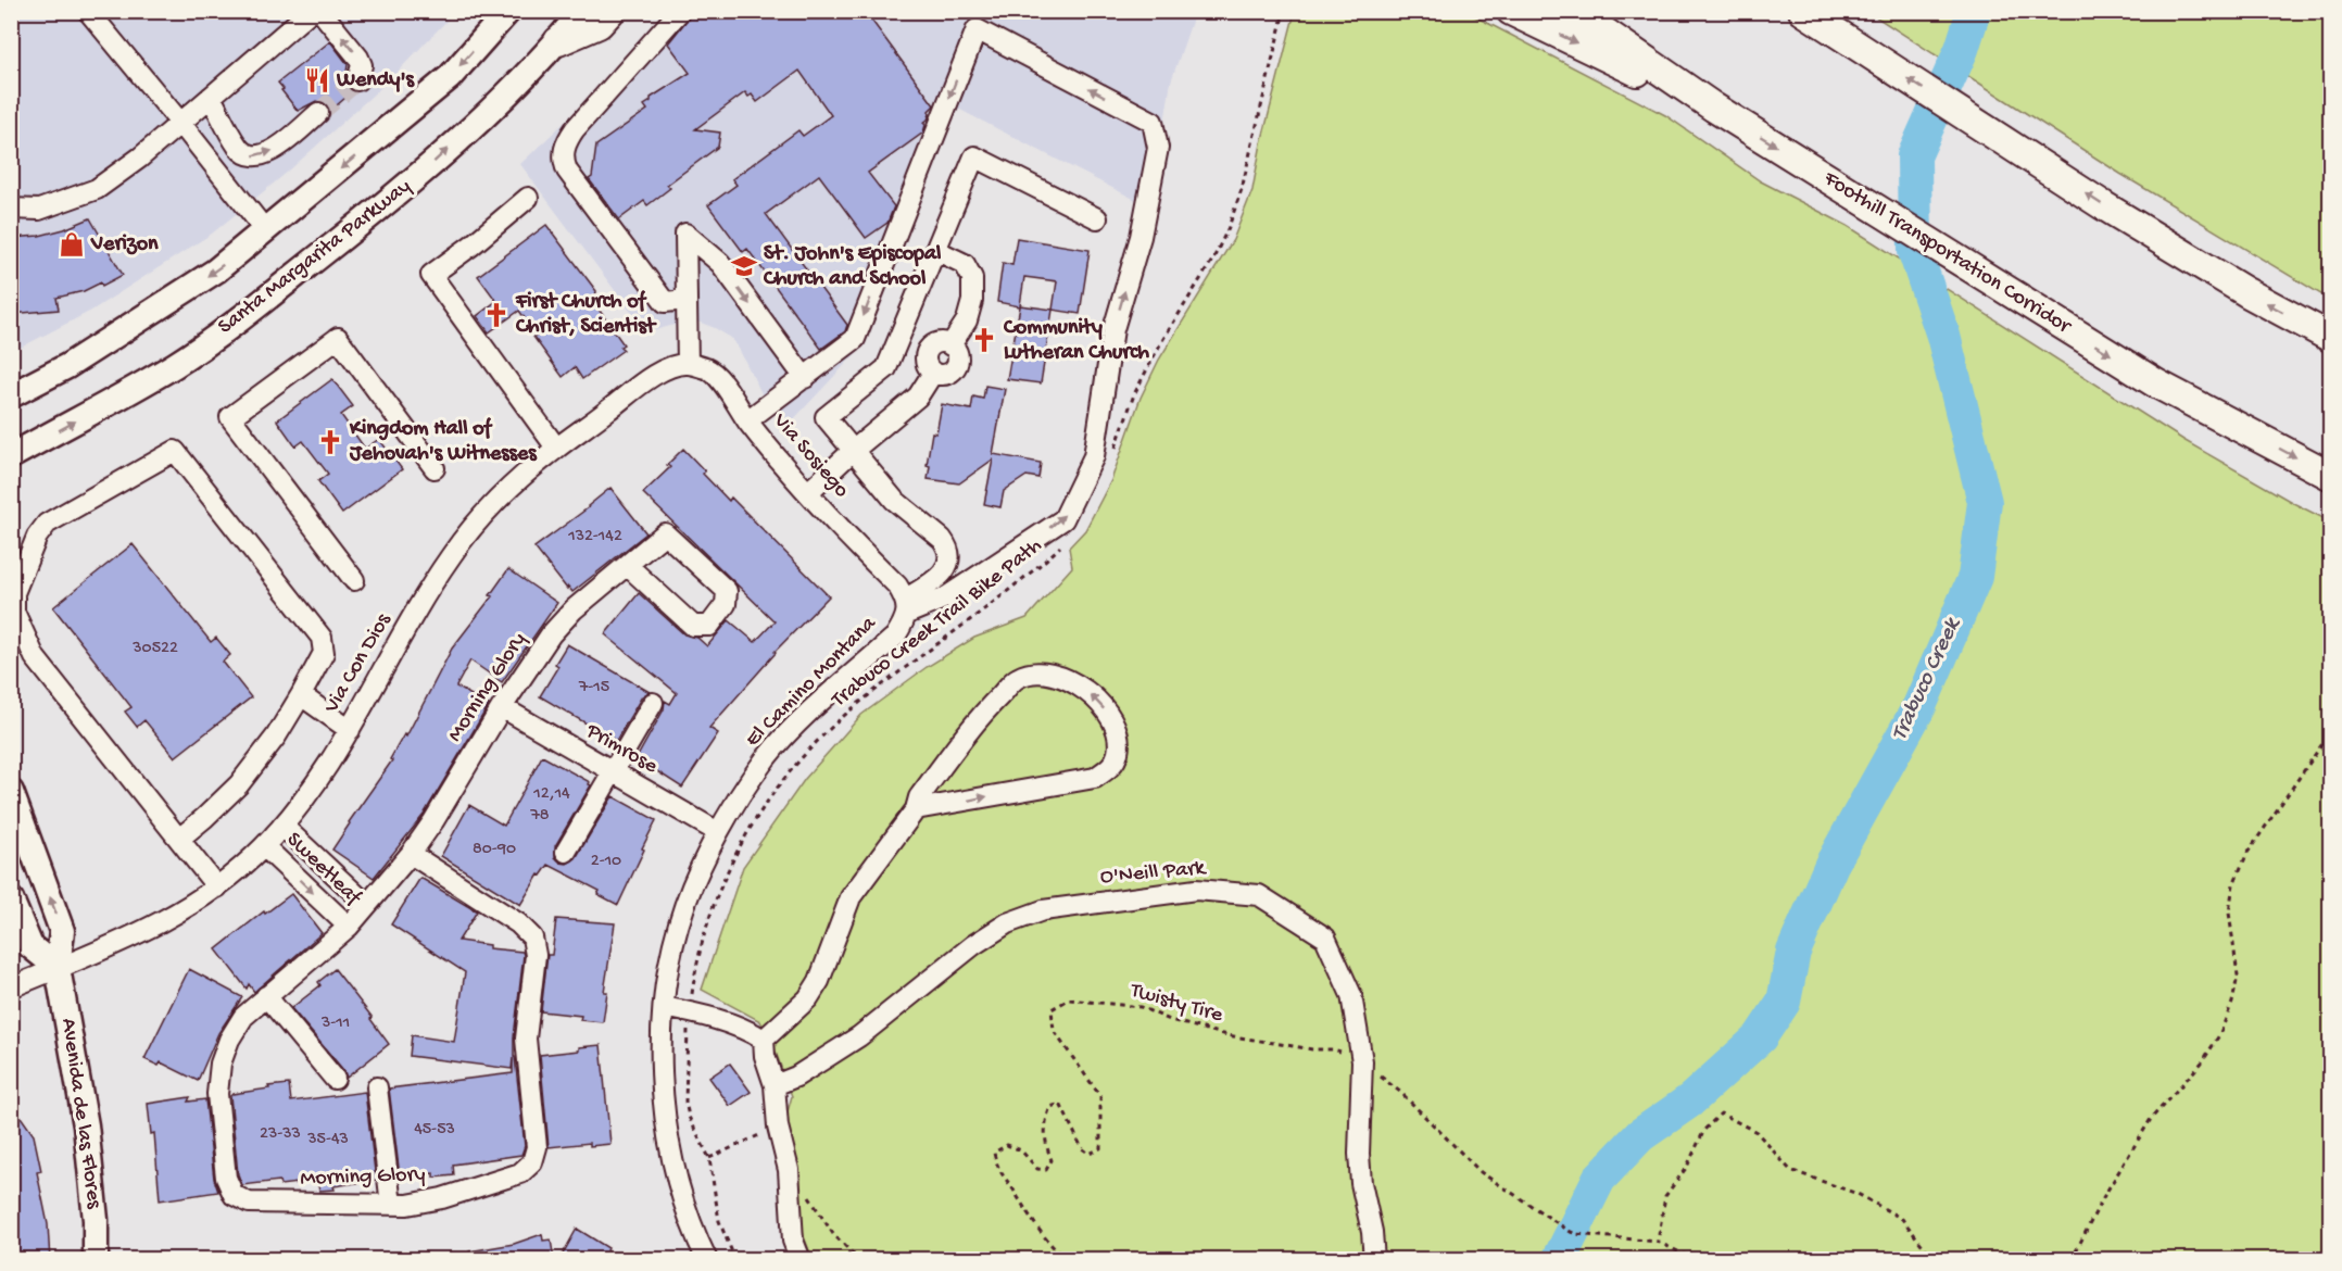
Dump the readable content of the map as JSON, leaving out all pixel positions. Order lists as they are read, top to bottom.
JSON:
{
  "streets": {
    "highway": ["Foothill Transportation Corridor"],
    "main road": ["Santa Margarita Parkway", "Avenida de las Flores"],
    "street": [
      "Via Sosiego",
      "Via Con Dios",
      "El Camino Montana",
      "Morning Glory",
      "Primrose",
      "Sweetleaf",
      "O'Neill Park"
    ],
    "path": ["Trabuco Creek Trail Bike Path", "Twisty Tire"]
  },
  "crossings": [
    ["Via Sosiego", "Via Con Dios"],
    ["Via Sosiego", "El Camino Montana"],
    ["Via Con Dios", "Sweetleaf"],
    ["Via Con Dios", "Avenida de las Flores"],
    ["El Camino Montana", "Primrose"],
    ["Morning Glory", "Primrose"],
    ["Morning Glory", "Sweetleaf"],
    ["O'Neill Park", "Twisty Tire"]
  ],
  "water": ["Trabuco Creek"],
  "places": {
    "restaurant": ["Wendy's"],
    "shop": ["Verizon"],
    "school or university": ["St. John's Episcopal Church and School"],
    "church": ["First Church of Christ, Scientist", "Community Lutheran Church", "Kingdom Hall of Jehovah's Witnesses"]
  },
  "house_numbers": [
    "132-142",
    "30522",
    "7-15",
    "12,14",
    "78",
    "80-90",
    "2-10",
    "3-11",
    "45-53",
    "23-33",
    "35-43"
  ]
}
